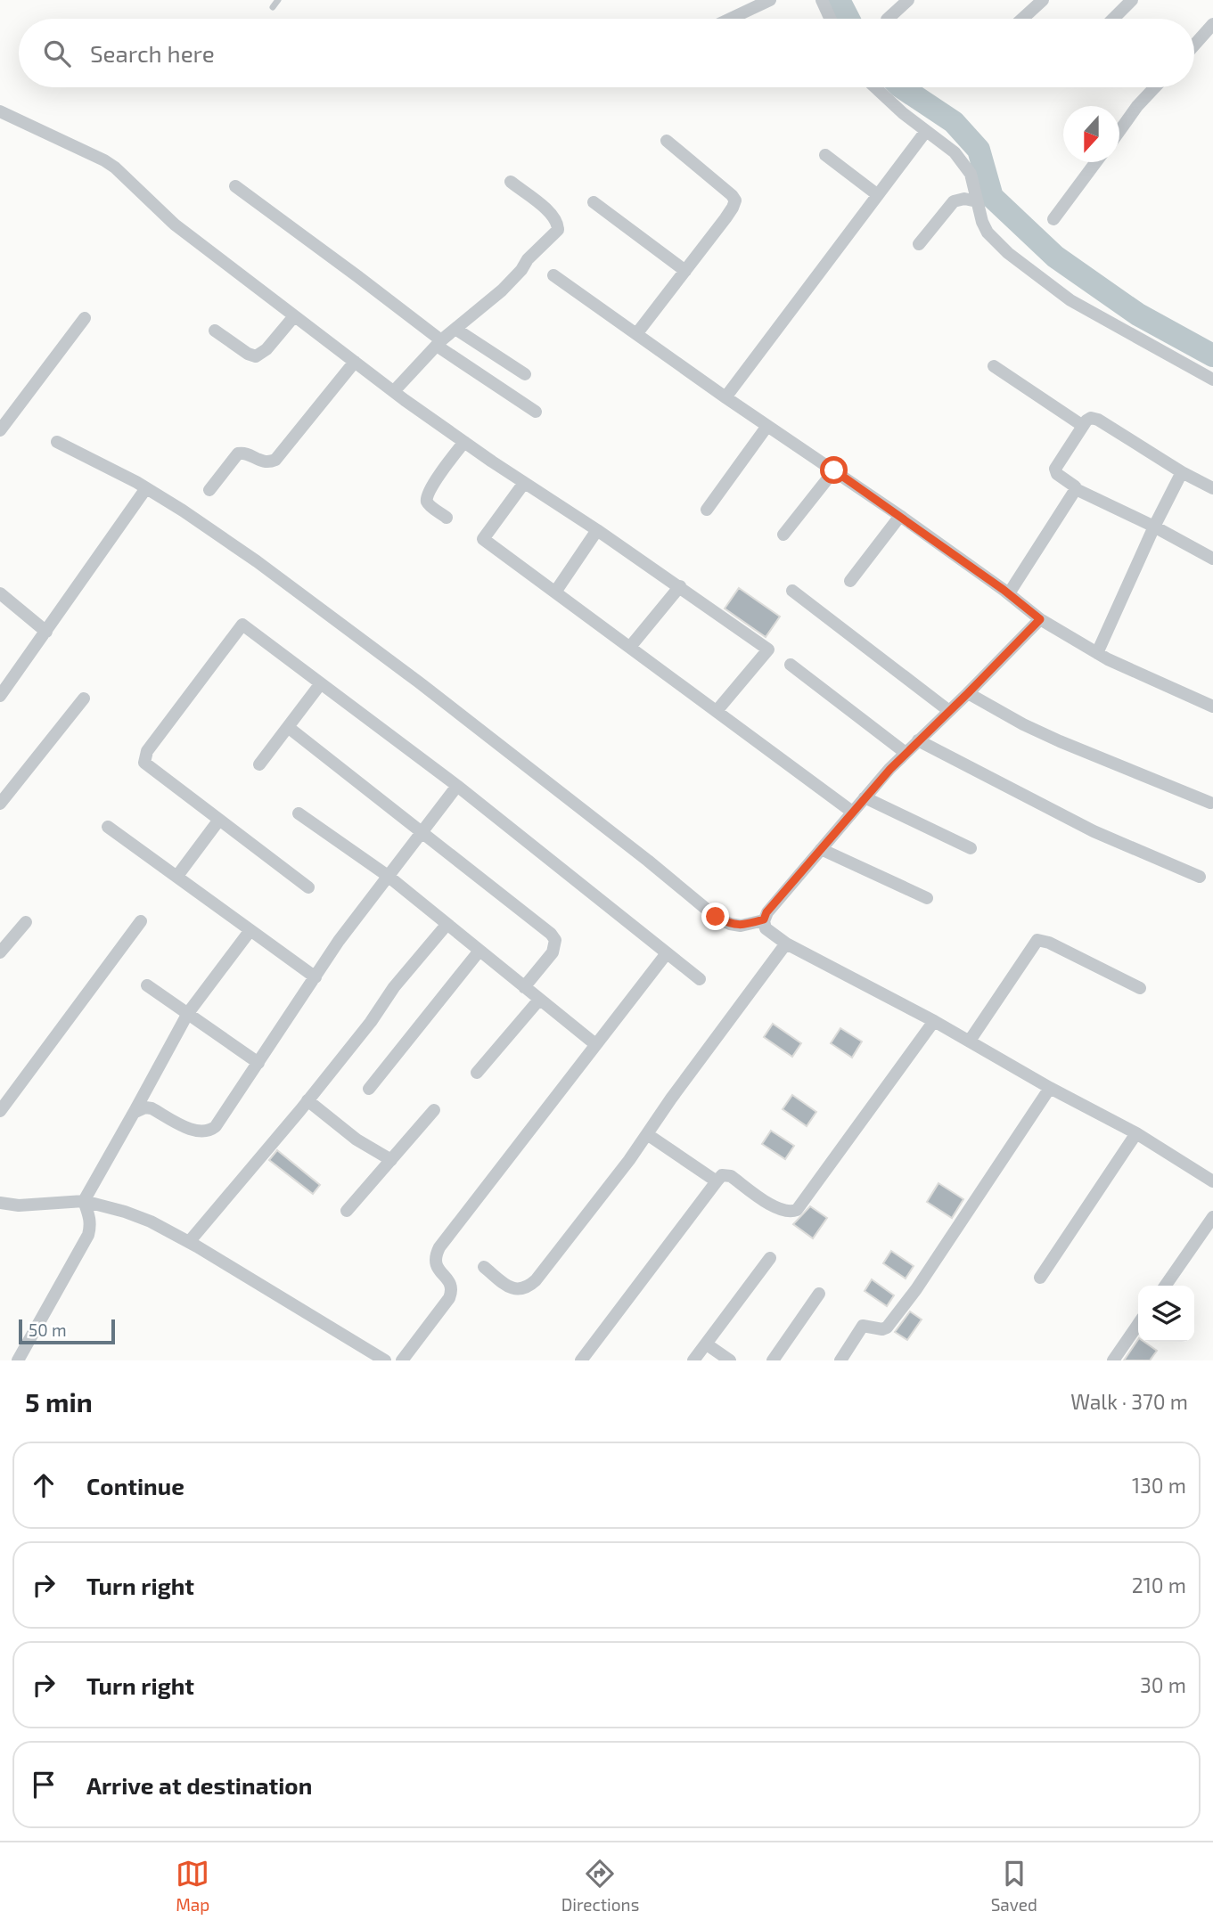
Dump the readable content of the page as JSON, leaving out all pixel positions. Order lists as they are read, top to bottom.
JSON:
{
  "scale_bar": "50 m",
  "north": "bottom",
  "page": {
    "search": "Search here",
    "scale": "50 m",
    "heading": ["5 min", "Walk · 370 m"],
    "list": [
      ["Continue", "130 m"],
      ["Turn right", "210 m"],
      ["Turn right", "30 m"],
      "Arrive at destination"
    ],
    "nav": ["Map", "Directions", "Saved"]
  }
}
